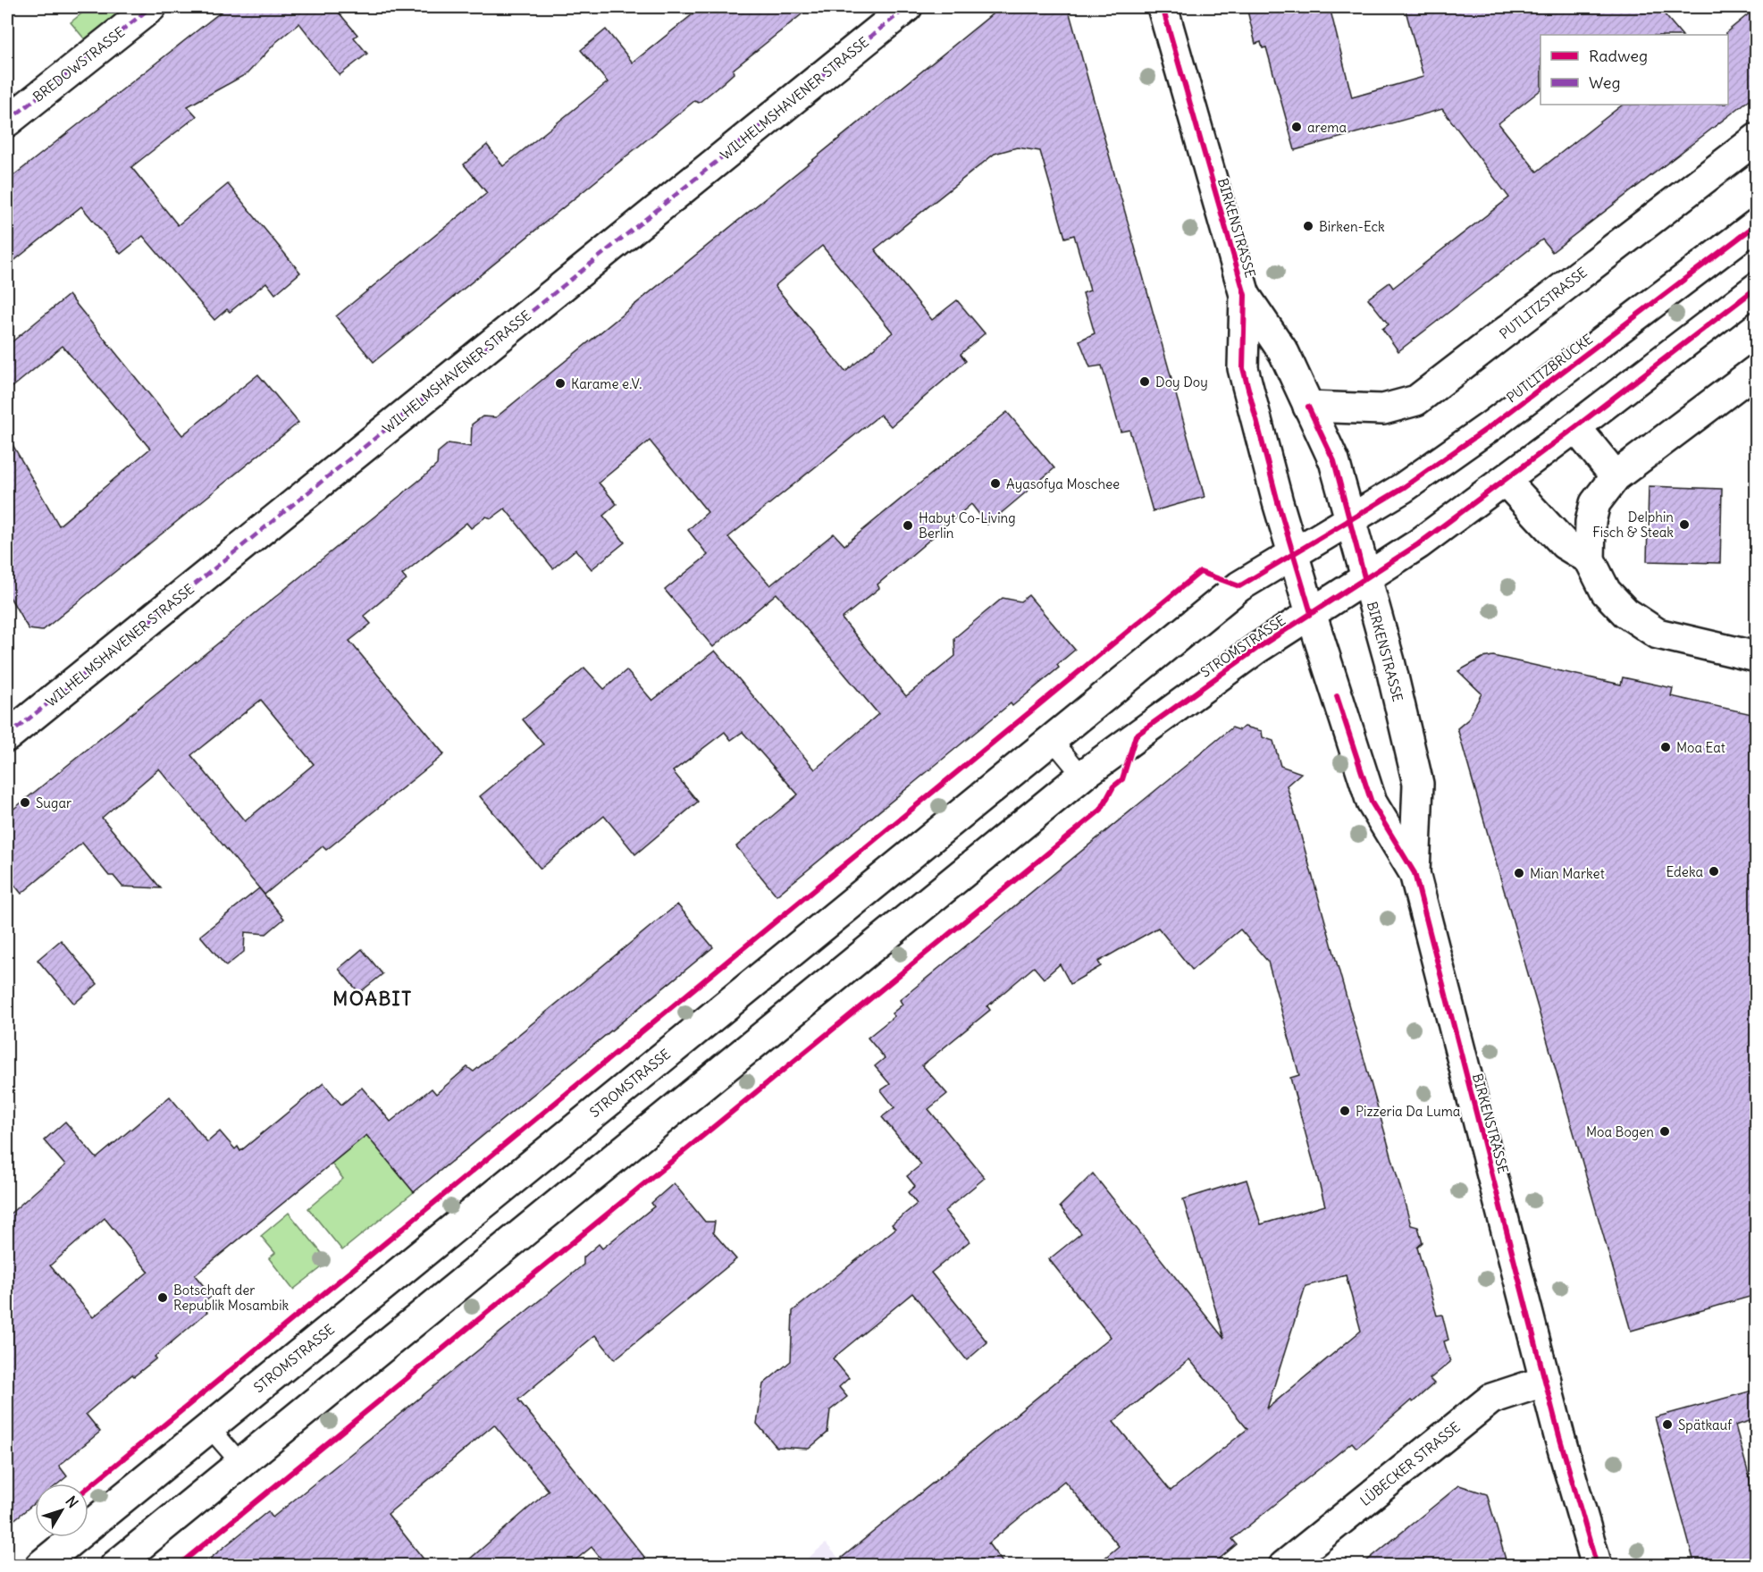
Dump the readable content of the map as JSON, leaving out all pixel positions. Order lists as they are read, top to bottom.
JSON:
{
  "streets": {
    "street": [
      "BREDOWSTRASSE",
      "WILHELMSHAVENER STRASSE",
      "BIRKENSTRASSE",
      "PUTLITZSTRASSE",
      "PUTLITZBRÜCKE",
      "STROMSTRASSE",
      "LÜBECKER STRASSE"
    ]
  },
  "crossings": [
    ["BIRKENSTRASSE", "PUTLITZSTRASSE"],
    ["BIRKENSTRASSE", "PUTLITZBRÜCKE"],
    ["BIRKENSTRASSE", "STROMSTRASSE"],
    ["BIRKENSTRASSE", "LÜBECKER STRASSE"],
    ["PUTLITZBRÜCKE", "STROMSTRASSE"]
  ],
  "districts": ["MOABIT"],
  "places": [
    "arema",
    "Birken-Eck",
    "Doy Doy",
    "Karame e.V.",
    "Ayasofya Moschee",
    "Delphin Fisch & Steak",
    "Habyt Co-Living Berlin",
    "Moa Eat",
    "Sugar",
    "Edeka",
    "Mian Market",
    "Pizzeria Da Luma",
    "Moa Bogen",
    "Botschaft der Republik Mosambik",
    "Spätkauf"
  ],
  "legend": ["Radweg", "Weg"],
  "north": "top right"
}
